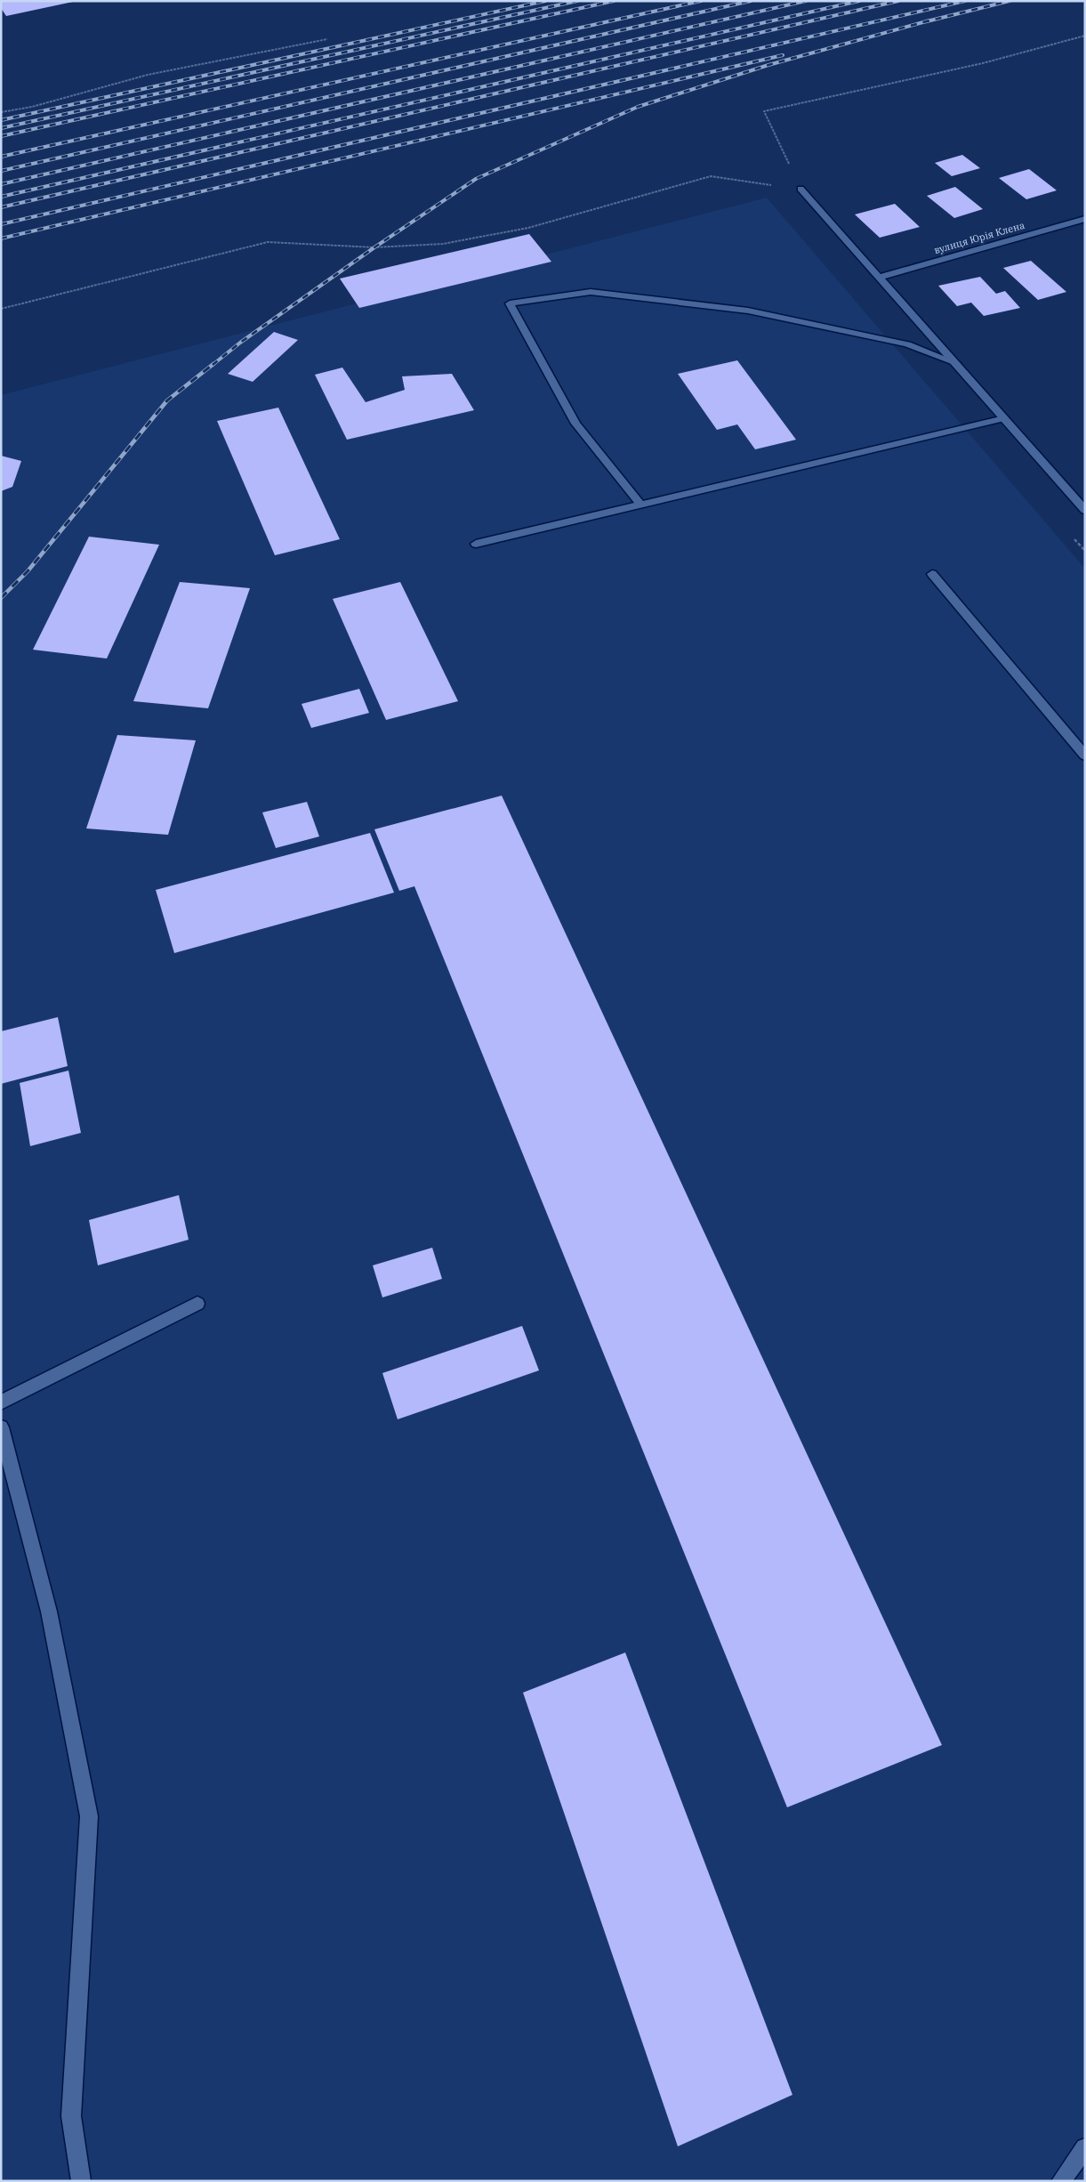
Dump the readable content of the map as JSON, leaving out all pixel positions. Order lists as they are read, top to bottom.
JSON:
{
  "streets": {
    "street": ["вулиця Юрія Клена"]
  }
}
